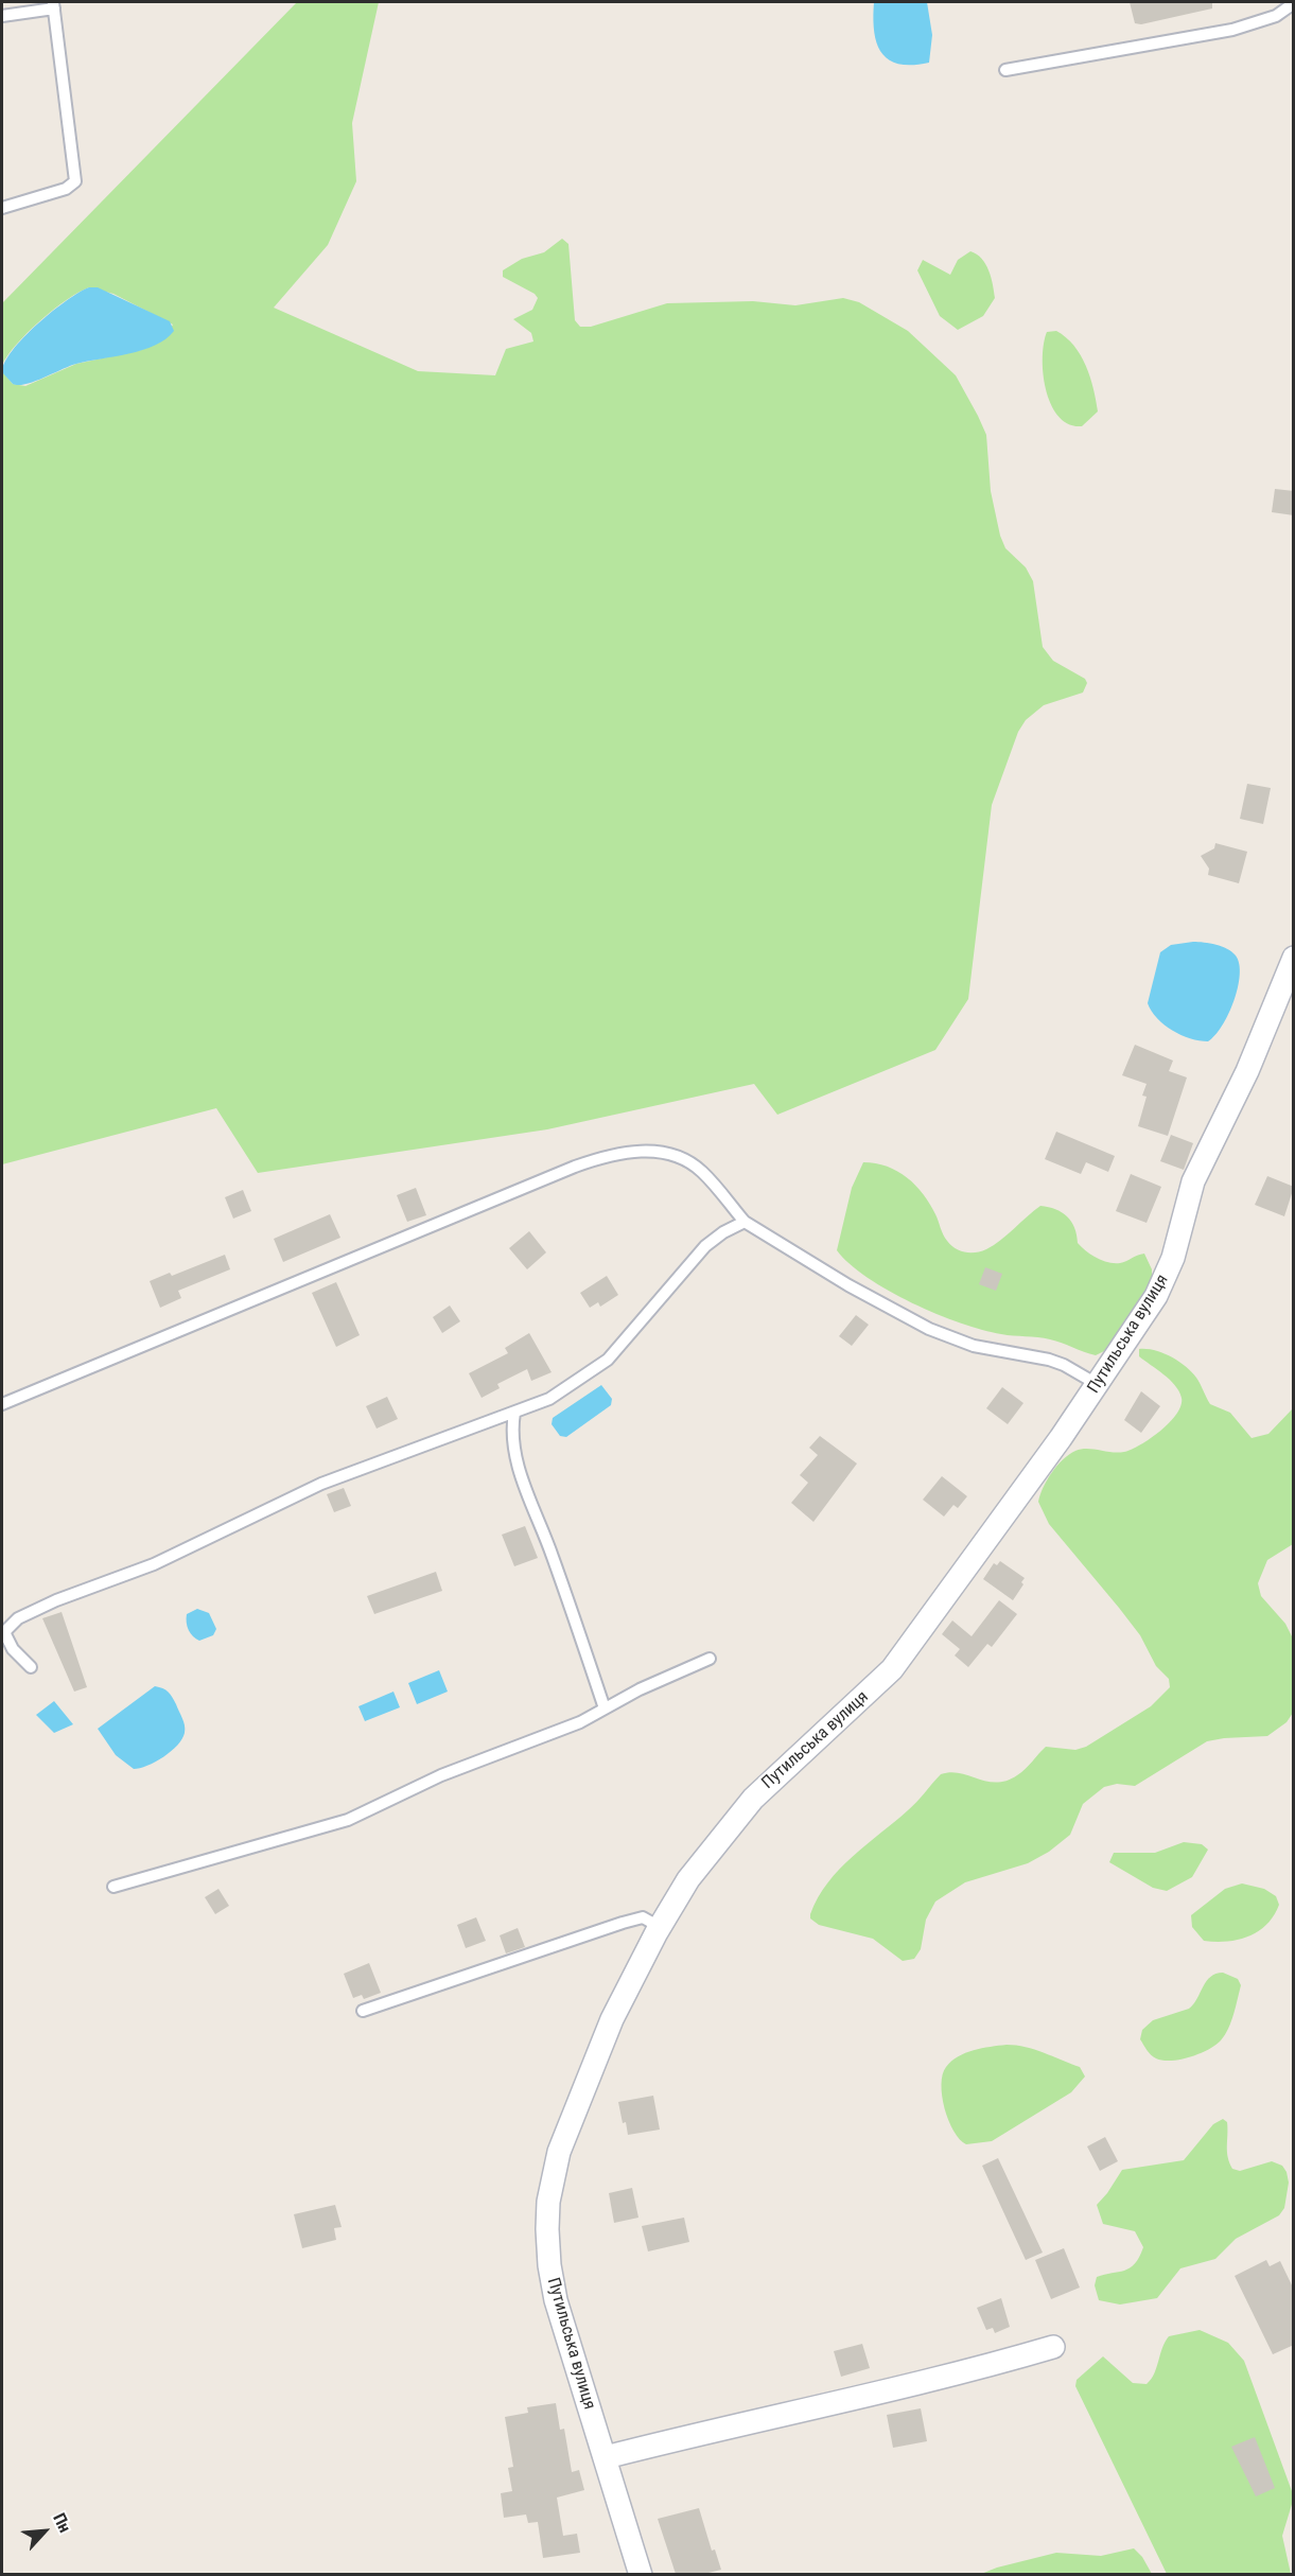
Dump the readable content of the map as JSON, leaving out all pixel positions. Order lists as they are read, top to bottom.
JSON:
{
  "streets": {
    "street": ["Путильська вулиця"]
  },
  "north": "top right"
}
